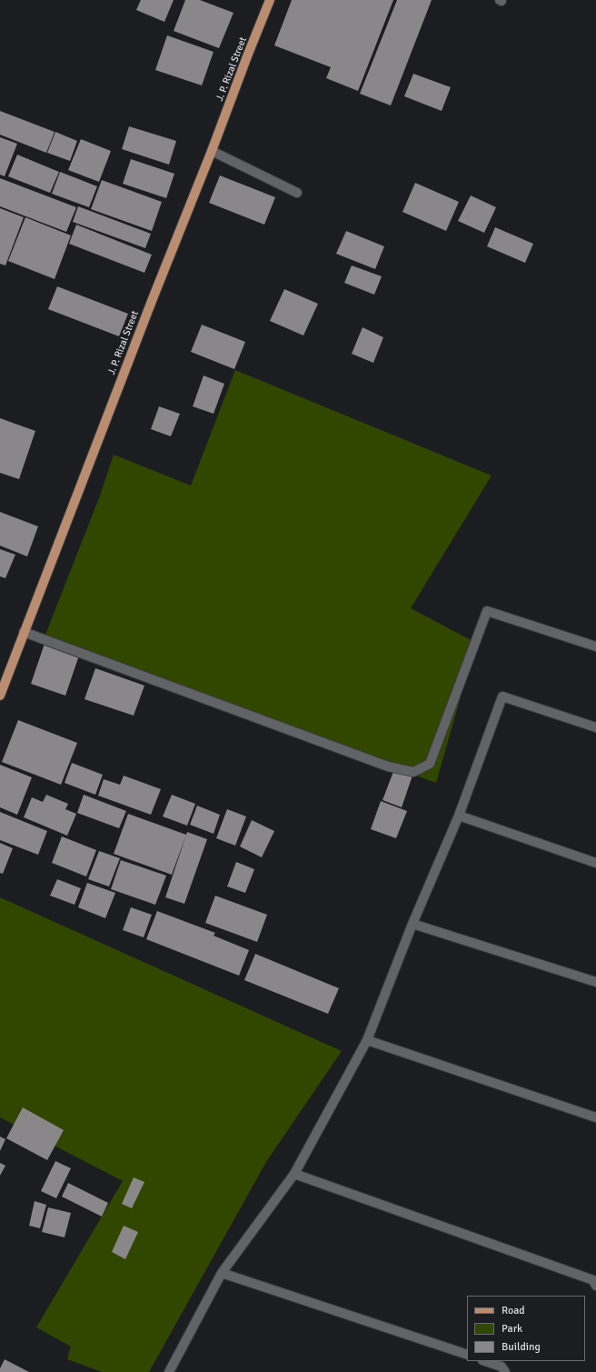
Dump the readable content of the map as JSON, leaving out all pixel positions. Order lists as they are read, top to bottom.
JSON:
{
  "streets": {
    "main road": ["J. P. Rizal Street"]
  },
  "legend": ["Road", "Park", "Building"]
}
